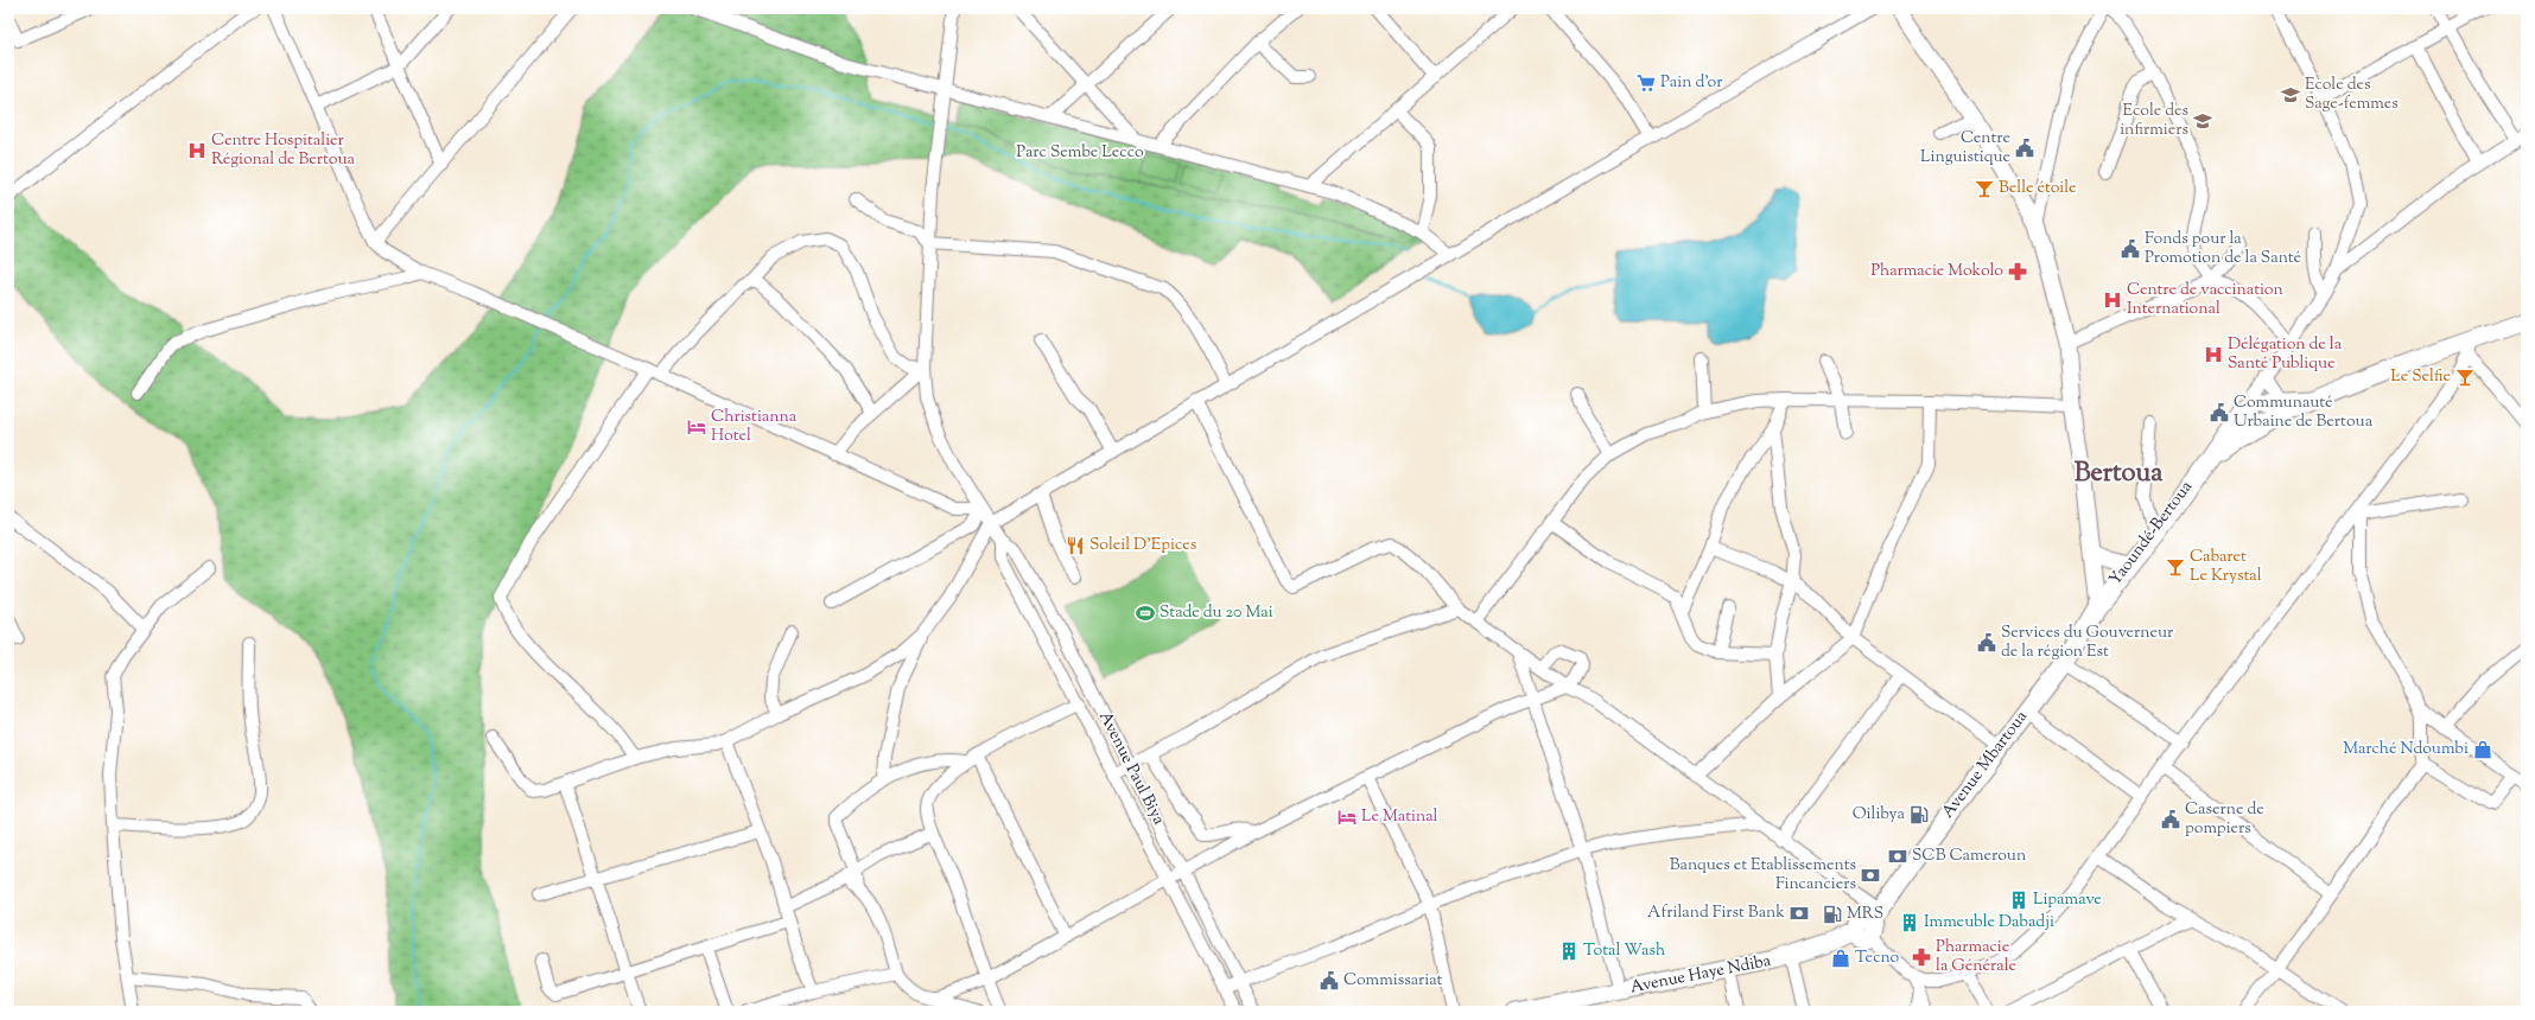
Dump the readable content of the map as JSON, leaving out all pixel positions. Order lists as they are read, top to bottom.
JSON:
{
  "streets": {
    "highway": ["Yaoundé-Bertoua", "Avenue Mbartoua", "Avenue Haye Ndiba"],
    "street": ["Avenue Paul Biya"]
  },
  "crossings": [
    ["Yaoundé-Bertoua", "Avenue Mbartoua"],
    ["Avenue Mbartoua", "Avenue Haye Ndiba"]
  ],
  "districts": ["Bertoua"],
  "parks": ["Parc Sembe Lecco"],
  "places": {
    "supermarket": ["Pain d'or"],
    "school or university": ["Ecole des Sage-femmes", "Ecole des infirmiers"],
    "public building": [
      "Centre Linguistique",
      "Fonds pour la Promotion de la Santé",
      "Communauté Urbaine de Bertoua",
      "Services du Gouverneur de la région Est",
      "Caserne de pompiers",
      "Commissariat"
    ],
    "hospital": ["Centre Hospitalier Régional de Bertoua", "Centre de vaccination International", "Délégation de la Santé Publique"],
    "bar": ["Belle étoile", "Le Selfie", "Cabaret Le Krystal"],
    "pharmacy": ["Pharmacie Mokolo", "Pharmacie la Générale"],
    "hotel": ["Christianna Hotel", "Le Matinal"],
    "restaurant": ["Soleil D'Epices"],
    "sports": ["Stade du 20 Mai"],
    "shop": ["Marché Ndoumbi", "Tecno"],
    "fuel station": ["Oilibya", "MRS"],
    "bank": ["SCB Cameroun", "Banques et Etablissements Fincanciers", "Afriland First Bank"],
    "building": ["Lipamave", "Immeuble Dabadji", "Total Wash"]
  }
}
